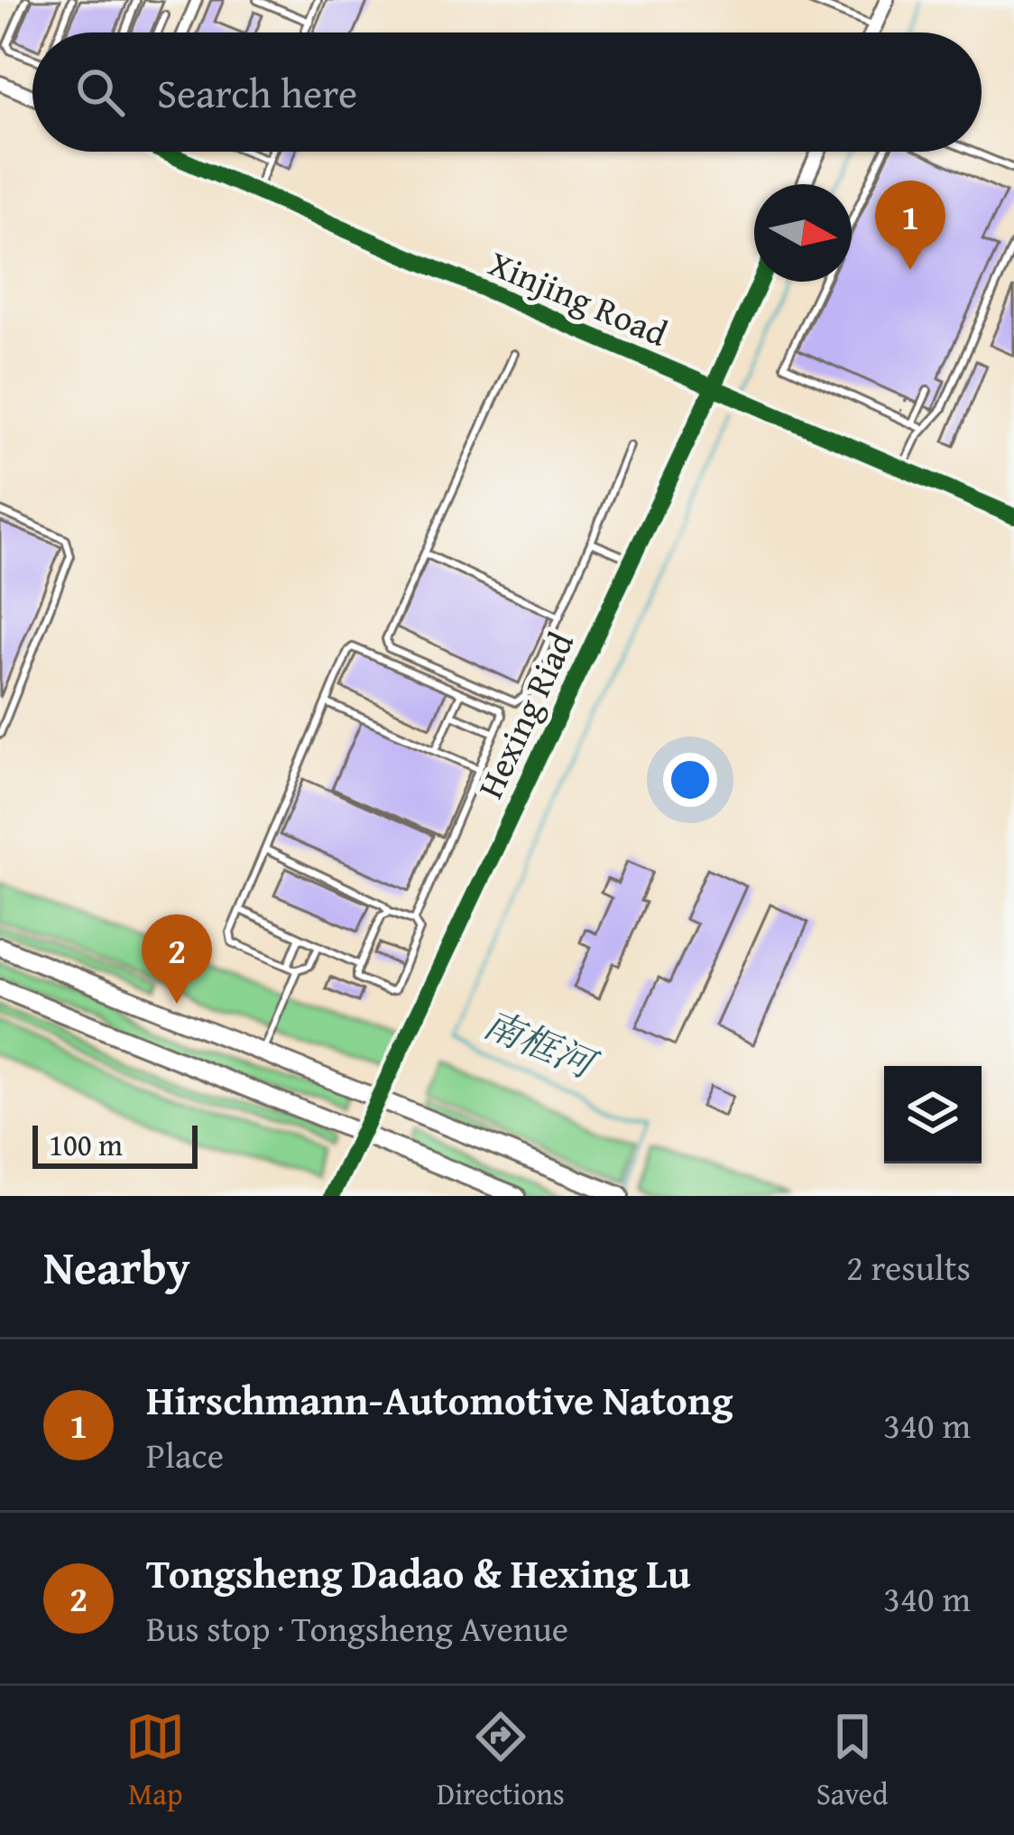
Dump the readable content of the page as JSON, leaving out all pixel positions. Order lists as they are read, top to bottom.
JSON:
{
  "streets": {
    "street": ["Xinjing Road", "Hexing Riad"]
  },
  "crossings": [
    ["Xinjing Road", "Hexing Riad"]
  ],
  "water": ["南框河"],
  "scale_bar": "100 m",
  "north": "right",
  "page": {
    "search": "Search here",
    "pins": ["1", "2"],
    "scale": "100 m",
    "heading": ["Nearby", "2 results"],
    "list": [
      {
        "mark": "1",
        "name": "Hirschmann-Automotive Natong",
        "note": "Place",
        "value": "340 m"
      },
      {
        "mark": "2",
        "name": "Tongsheng Dadao & Hexing Lu",
        "note": "Bus stop · Tongsheng Avenue",
        "value": "340 m"
      }
    ],
    "nav": ["Map", "Directions", "Saved"]
  }
}
